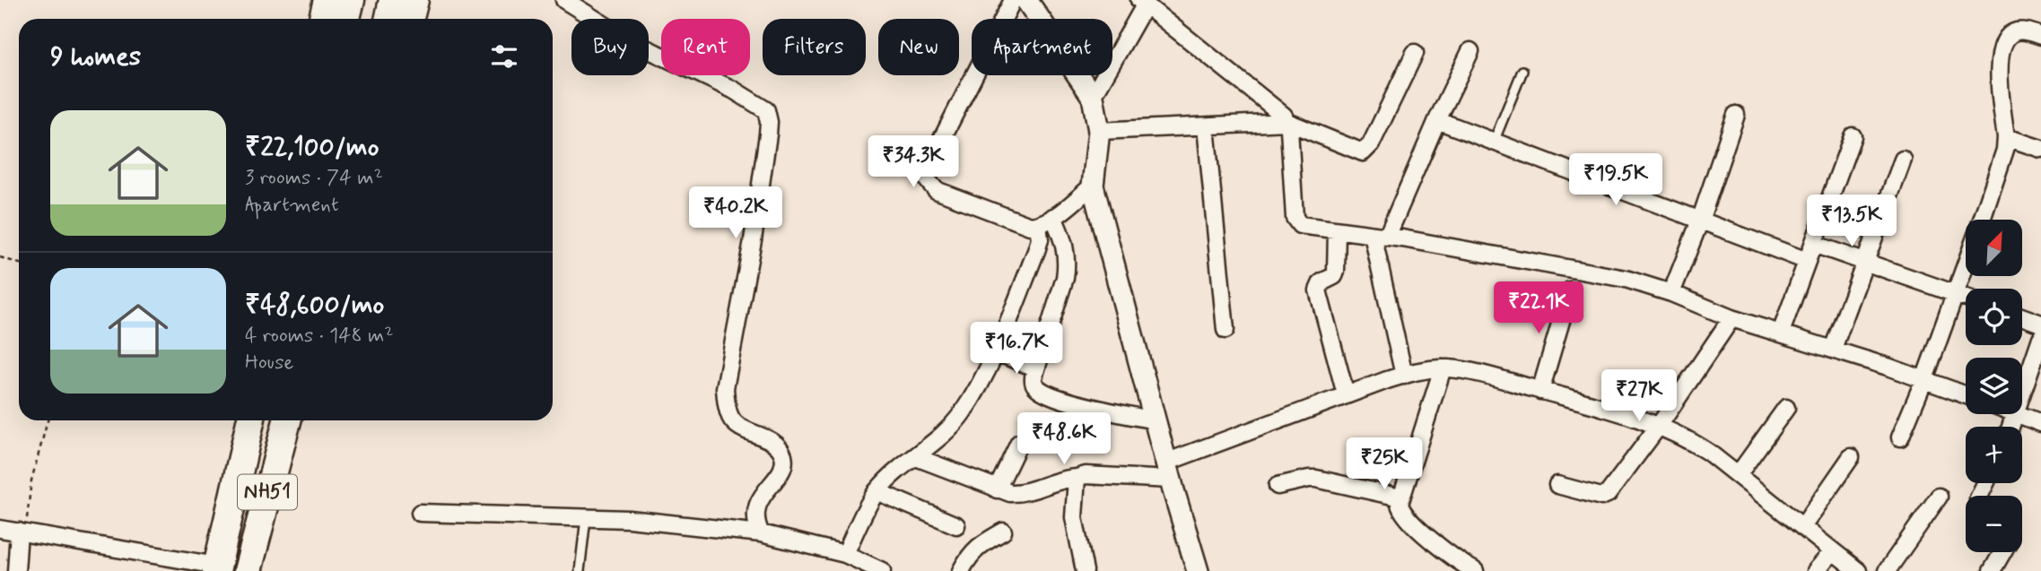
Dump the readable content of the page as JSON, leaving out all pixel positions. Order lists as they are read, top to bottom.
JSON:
{
  "streets": {
    "highway": ["NH51"]
  },
  "north": "top right",
  "page": {
    "chip": [
      "Buy",
      "Rent",
      "Filters",
      "New",
      "Apartment"
    ],
    "heading": "9 homes",
    "list": [
      {
        "name": "₹22,100/mo",
        "note": "3 rooms · 74 m² · Apartment"
      },
      {
        "name": "₹48,600/mo",
        "note": "4 rooms · 148 m² · House"
      }
    ],
    "price": [
      "₹34.3K",
      "₹19.5K",
      "₹40.2K",
      "₹13.5K",
      "₹22.1K",
      "₹16.7K",
      "₹27K",
      "₹48.6K",
      "₹25K"
    ],
    "map_buttons": ["+", "−"]
  }
}
